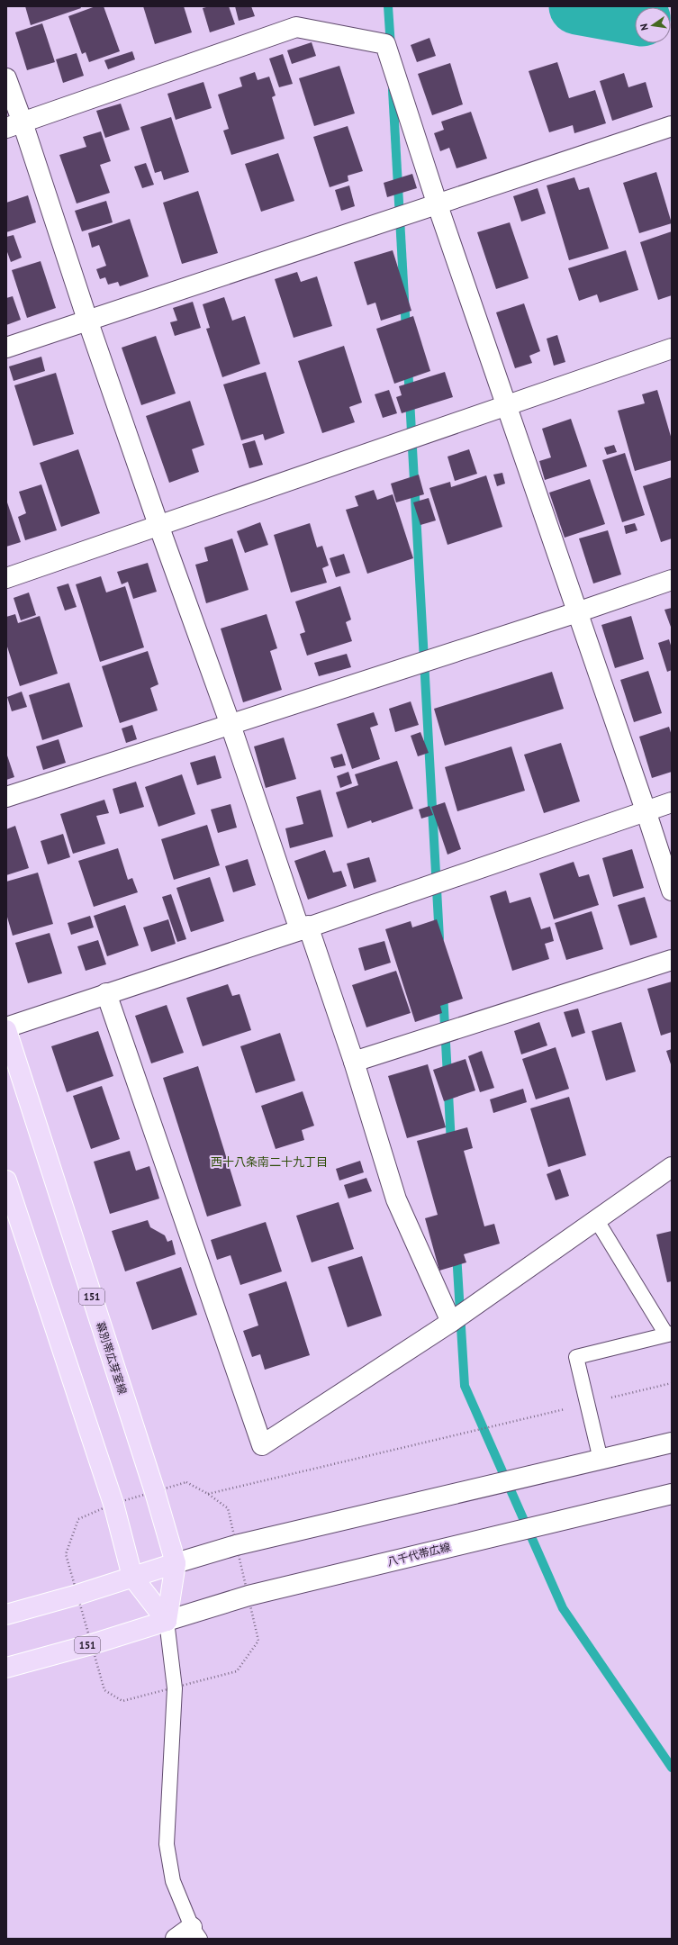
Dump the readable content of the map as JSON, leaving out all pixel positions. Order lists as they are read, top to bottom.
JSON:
{
  "streets": {
    "main road": ["151", "幕別帯広芽室線"],
    "street": ["八千代帯広線"]
  },
  "crossings": [
    ["151", "幕別帯広芽室線"],
    ["151", "八千代帯広線"],
    ["幕別帯広芽室線", "八千代帯広線"]
  ],
  "districts": ["西十八条南二十九丁目"],
  "north": "left"
}
